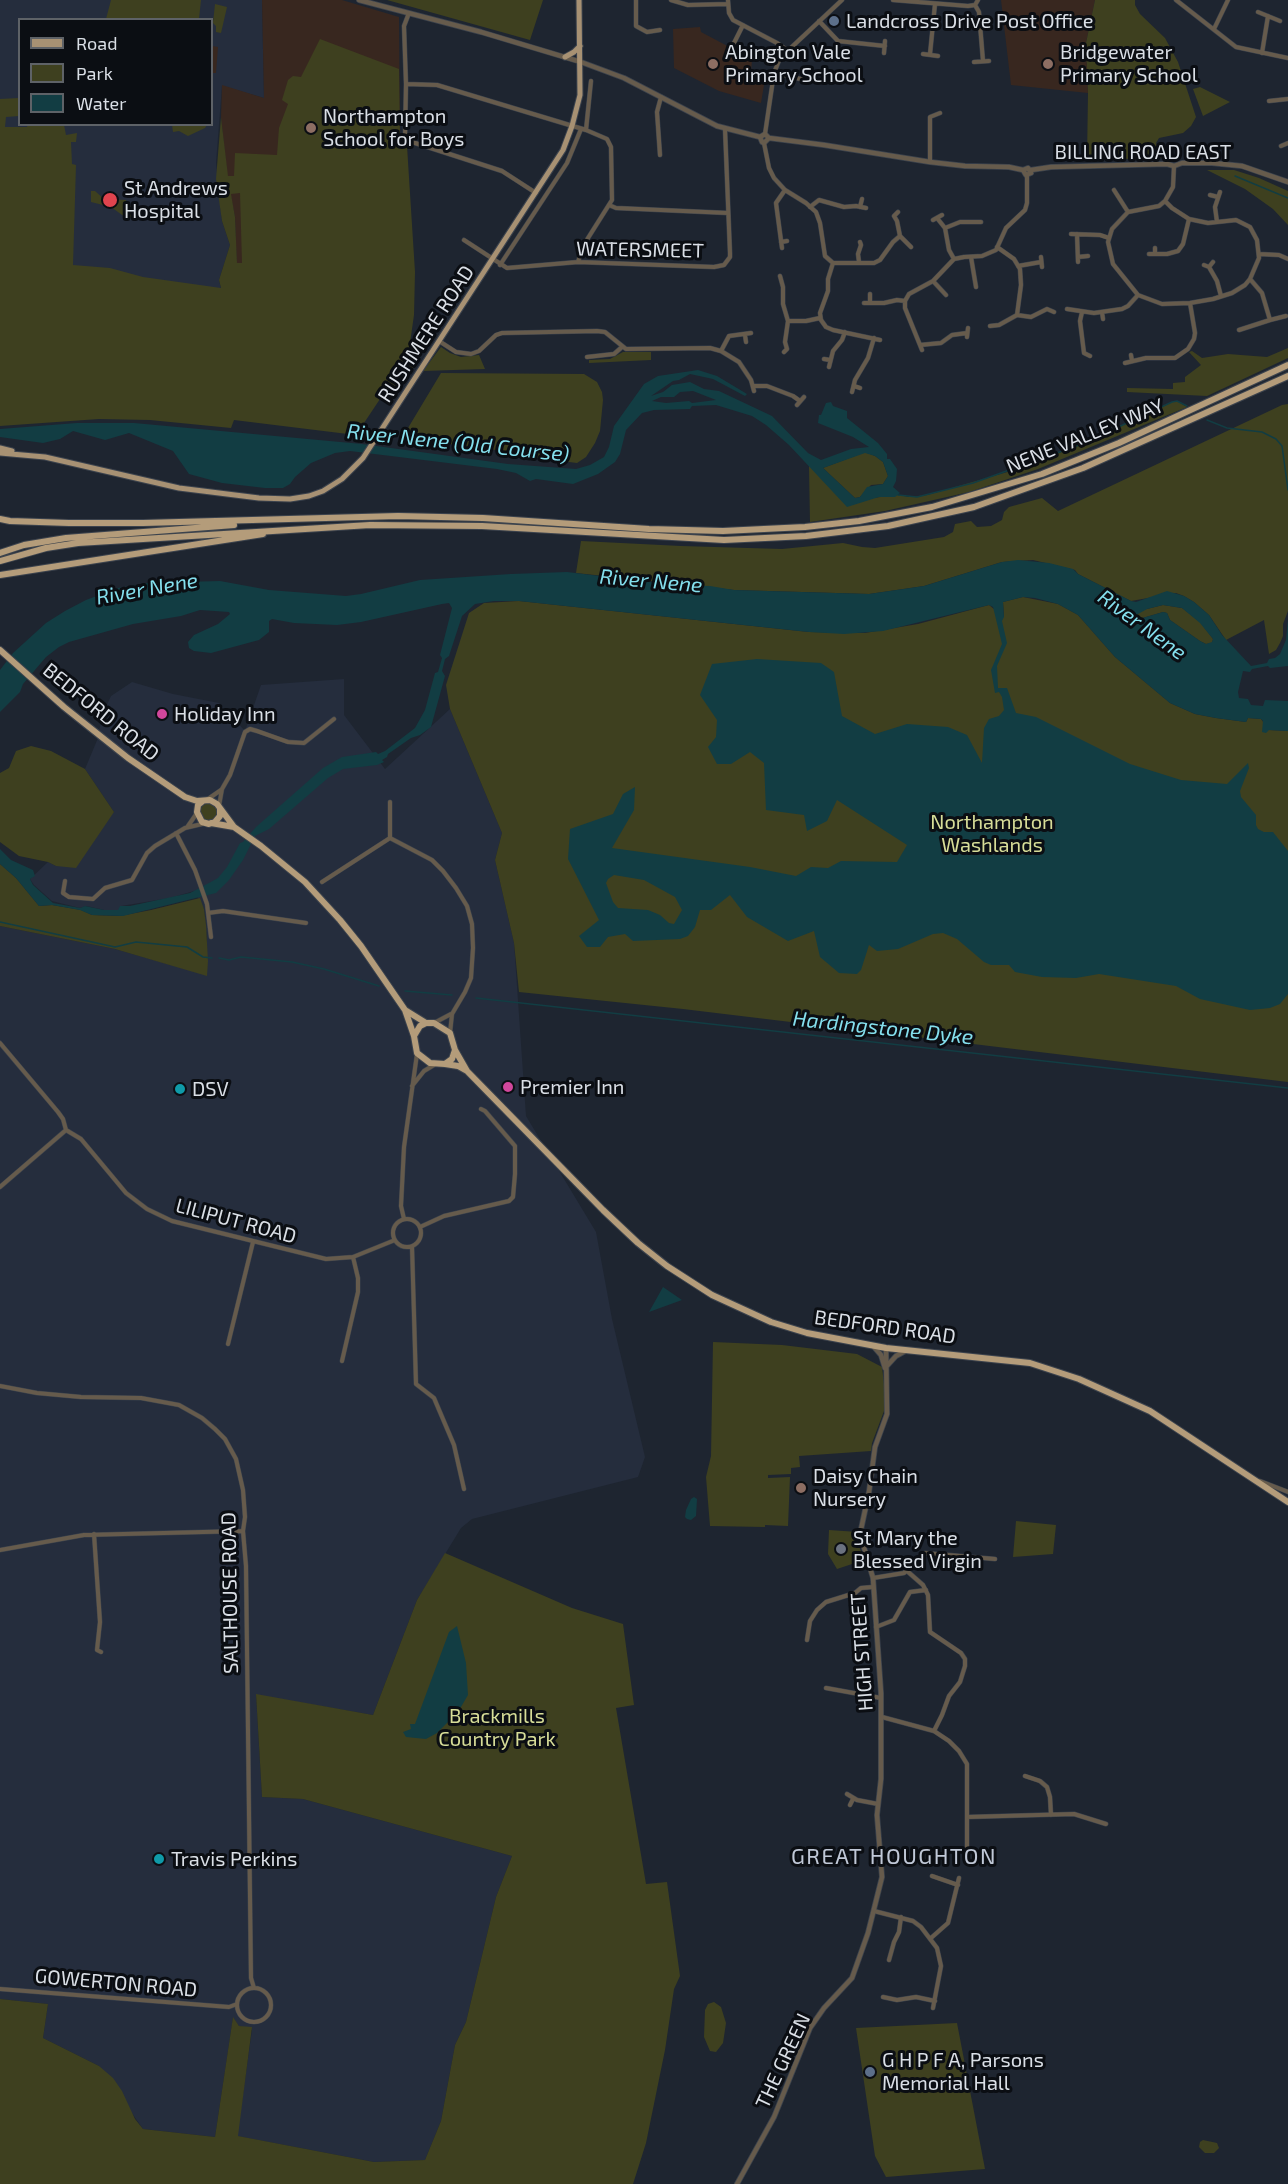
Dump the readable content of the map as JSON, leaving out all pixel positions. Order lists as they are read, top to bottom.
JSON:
{
  "streets": {
    "highway": ["NENE VALLEY WAY", "BEDFORD ROAD"],
    "main road": ["RUSHMERE ROAD"],
    "street": [
      "BILLING ROAD EAST",
      "WATERSMEET",
      "LILIPUT ROAD",
      "SALTHOUSE ROAD",
      "HIGH STREET",
      "GOWERTON ROAD",
      "THE GREEN"
    ]
  },
  "crossings": [
    ["BILLING ROAD EAST", "WATERSMEET"],
    ["BILLING ROAD EAST", "RUSHMERE ROAD"],
    ["WATERSMEET", "RUSHMERE ROAD"],
    ["BEDFORD ROAD", "HIGH STREET"],
    ["SALTHOUSE ROAD", "GOWERTON ROAD"],
    ["HIGH STREET", "THE GREEN"]
  ],
  "districts": ["GREAT HOUGHTON"],
  "water": ["River Nene (Old Course)", "River Nene", "Hardingstone Dyke"],
  "parks": ["Northampton Washlands", "Brackmills Country Park"],
  "places": [
    "Landcross Drive Post Office",
    "Abington Vale Primary School",
    "Bridgewater Primary School",
    "Northampton School for Boys",
    "St Andrews Hospital",
    "Holiday Inn",
    "Premier Inn",
    "DSV",
    "Daisy Chain Nursery",
    "St Mary the Blessed Virgin",
    "Travis Perkins",
    "G H P F A, Parsons Memorial Hall"
  ],
  "legend": ["Road", "Park", "Water"]
}
